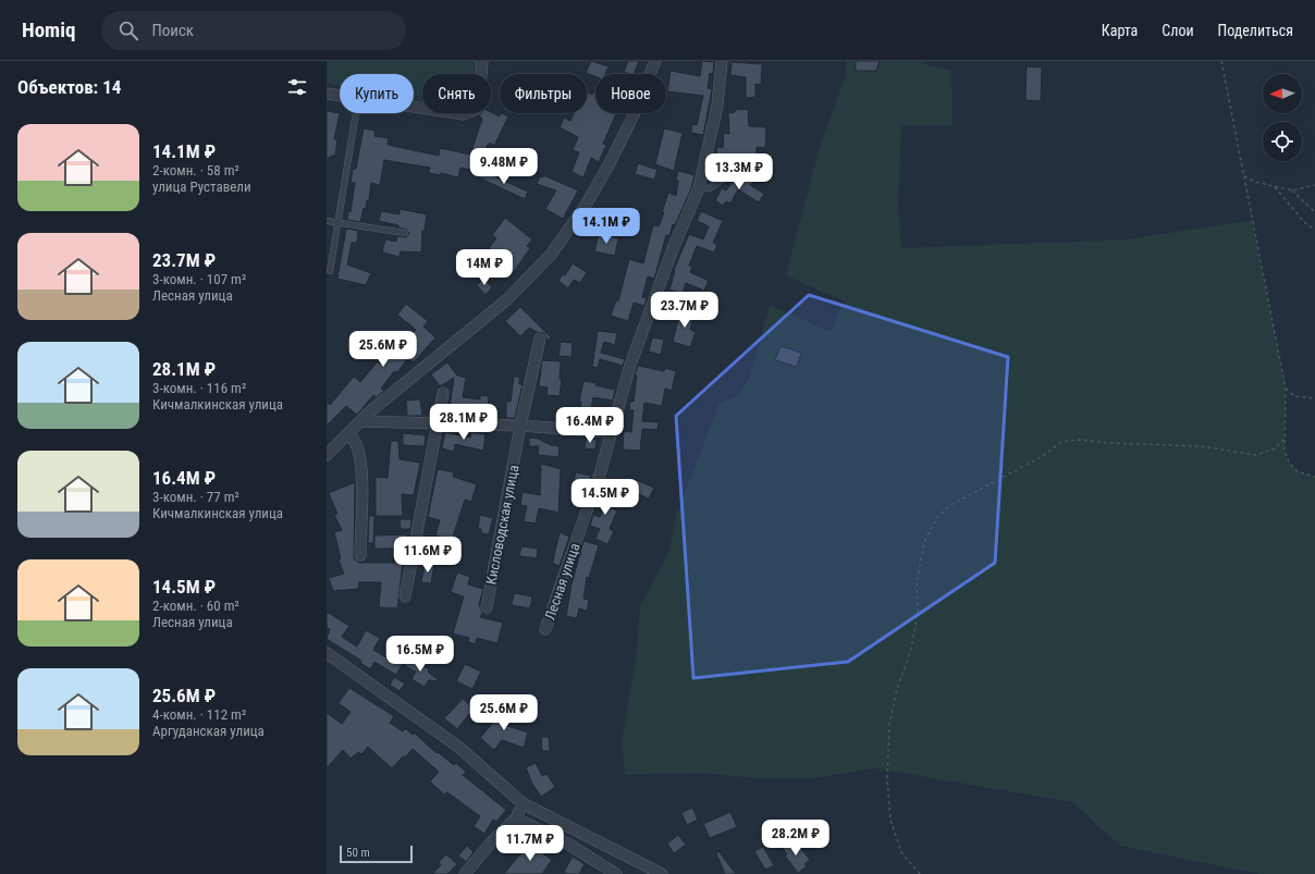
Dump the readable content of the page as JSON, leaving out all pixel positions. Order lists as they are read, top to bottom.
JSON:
{
  "streets": {
    "street": ["Кисловодская улица", "Лесная улица"]
  },
  "scale_bar": "50 m",
  "north": "left",
  "page": {
    "header": "Homiq",
    "search": "Поиск",
    "nav": ["Карта", "Слои", "Поделиться"],
    "heading": "Объектов: 14",
    "chip": [
      "Купить",
      "Снять",
      "Фильтры",
      "Новое"
    ],
    "list": [
      {
        "name": "14.1M ₽",
        "note": "2-комн. · 58 m² · улица Руставели"
      },
      {
        "name": "23.7M ₽",
        "note": "3-комн. · 107 m² · Лесная улица"
      },
      {
        "name": "28.1M ₽",
        "note": "3-комн. · 116 m² · Кичмалкинская улица"
      },
      {
        "name": "16.4M ₽",
        "note": "3-комн. · 77 m² · Кичмалкинская улица"
      },
      {
        "name": "14.5M ₽",
        "note": "2-комн. · 60 m² · Лесная улица"
      },
      {
        "name": "25.6M ₽",
        "note": "4-комн. · 112 m² · Аргуданская улица"
      }
    ],
    "price": [
      "9.48M ₽",
      "13.3M ₽",
      "14.1M ₽",
      "14M ₽",
      "23.7M ₽",
      "25.6M ₽",
      "28.1M ₽",
      "16.4M ₽",
      "14.5M ₽",
      "11.6M ₽",
      "16.5M ₽",
      "25.6M ₽",
      "28.2M ₽",
      "11.7M ₽"
    ],
    "scale": "50 m"
  }
}
